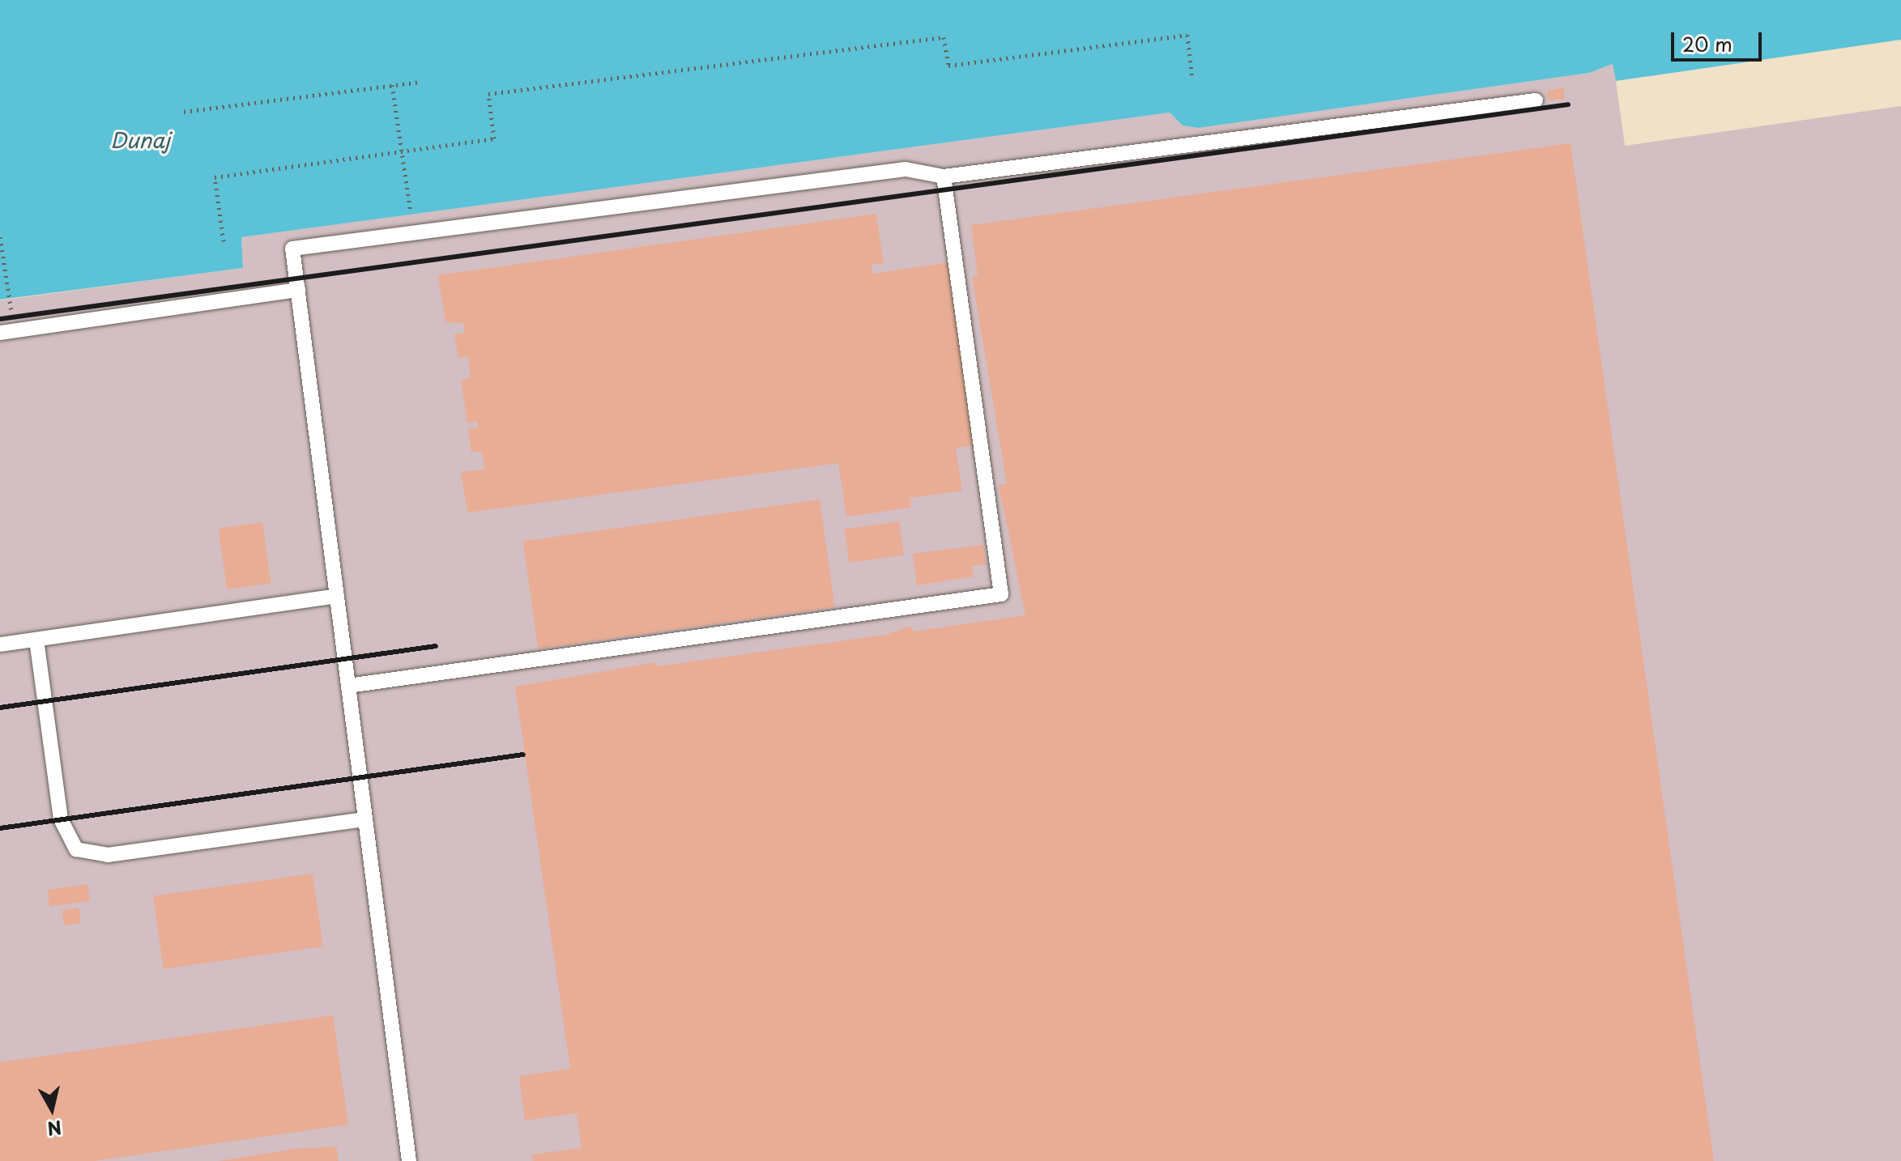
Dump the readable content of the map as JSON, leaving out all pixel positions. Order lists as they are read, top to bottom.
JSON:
{
  "water": ["Dunaj"],
  "scale_bar": "20 m",
  "north": "bottom"
}
